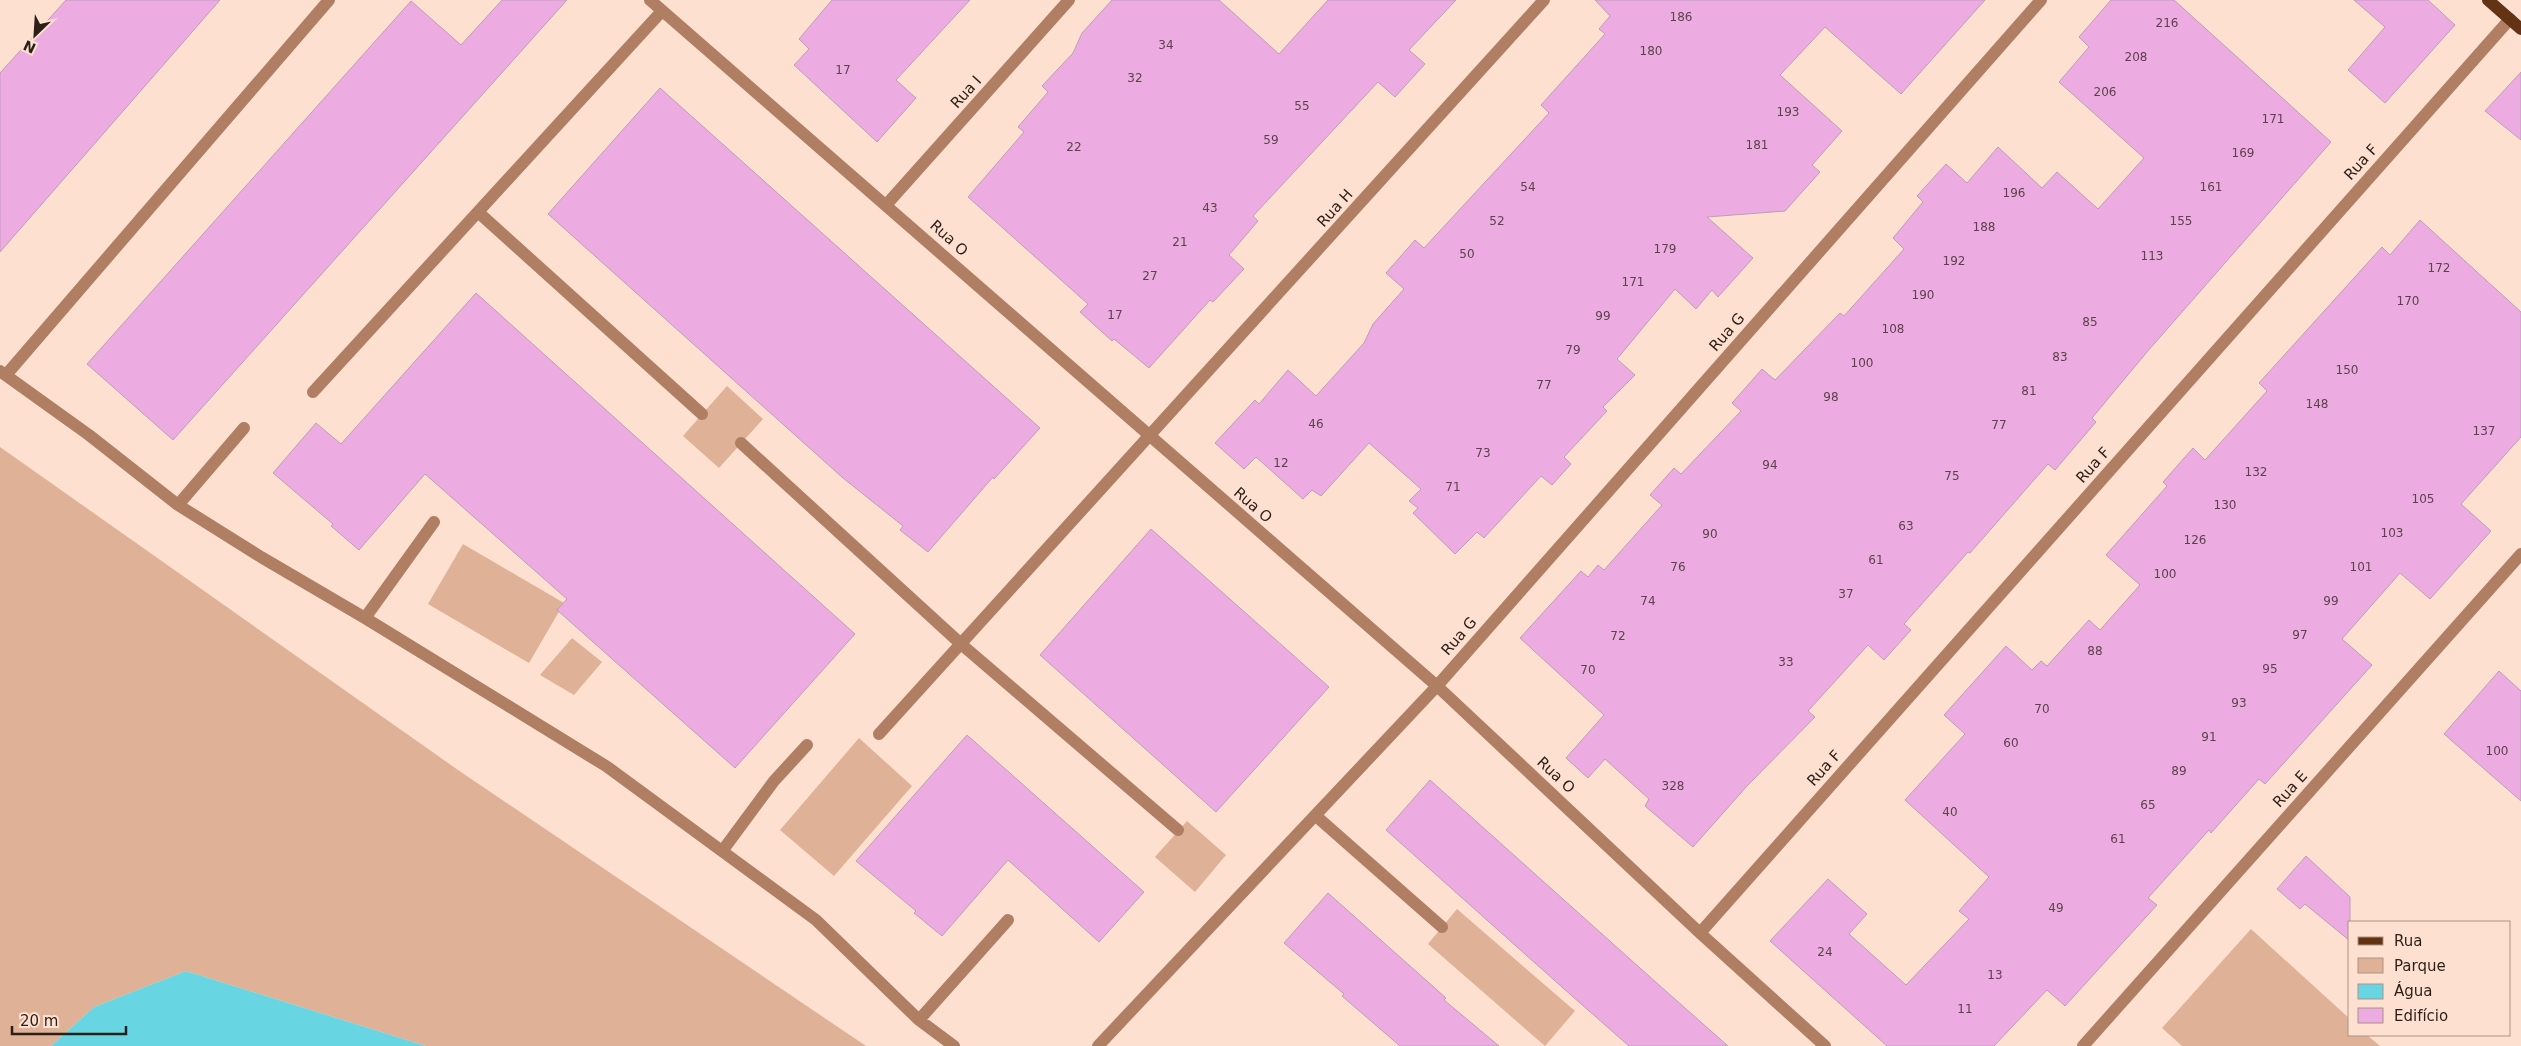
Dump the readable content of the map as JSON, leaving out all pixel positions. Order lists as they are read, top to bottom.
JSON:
{
  "streets": {
    "street": [
      "Rua I",
      "Rua F",
      "Rua H",
      "Rua O",
      "Rua G",
      "Rua E"
    ]
  },
  "crossings": [
    ["Rua I", "Rua O"],
    ["Rua F", "Rua O"],
    ["Rua H", "Rua O"],
    ["Rua O", "Rua G"]
  ],
  "house_numbers": [
    "186",
    "216",
    "34",
    "180",
    "208",
    "17",
    "32",
    "206",
    "55",
    "193",
    "171",
    "59",
    "181",
    "22",
    "169",
    "54",
    "161",
    "196",
    "43",
    "52",
    "155",
    "188",
    "21",
    "179",
    "50",
    "113",
    "192",
    "172",
    "27",
    "171",
    "190",
    "170",
    "17",
    "99",
    "85",
    "108",
    "79",
    "83",
    "100",
    "150",
    "77",
    "81",
    "98",
    "148",
    "46",
    "77",
    "137",
    "73",
    "12",
    "94",
    "132",
    "75",
    "71",
    "105",
    "130",
    "63",
    "103",
    "90",
    "126",
    "61",
    "76",
    "101",
    "100",
    "37",
    "74",
    "99",
    "97",
    "72",
    "88",
    "33",
    "95",
    "70",
    "93",
    "70",
    "91",
    "60",
    "100",
    "89",
    "328",
    "65",
    "40",
    "61",
    "49",
    "24",
    "13",
    "11"
  ],
  "legend": [
    "Rua",
    "Parque",
    "Água",
    "Edifício"
  ],
  "scale_bar": "20 m",
  "north": "bottom left"
}
